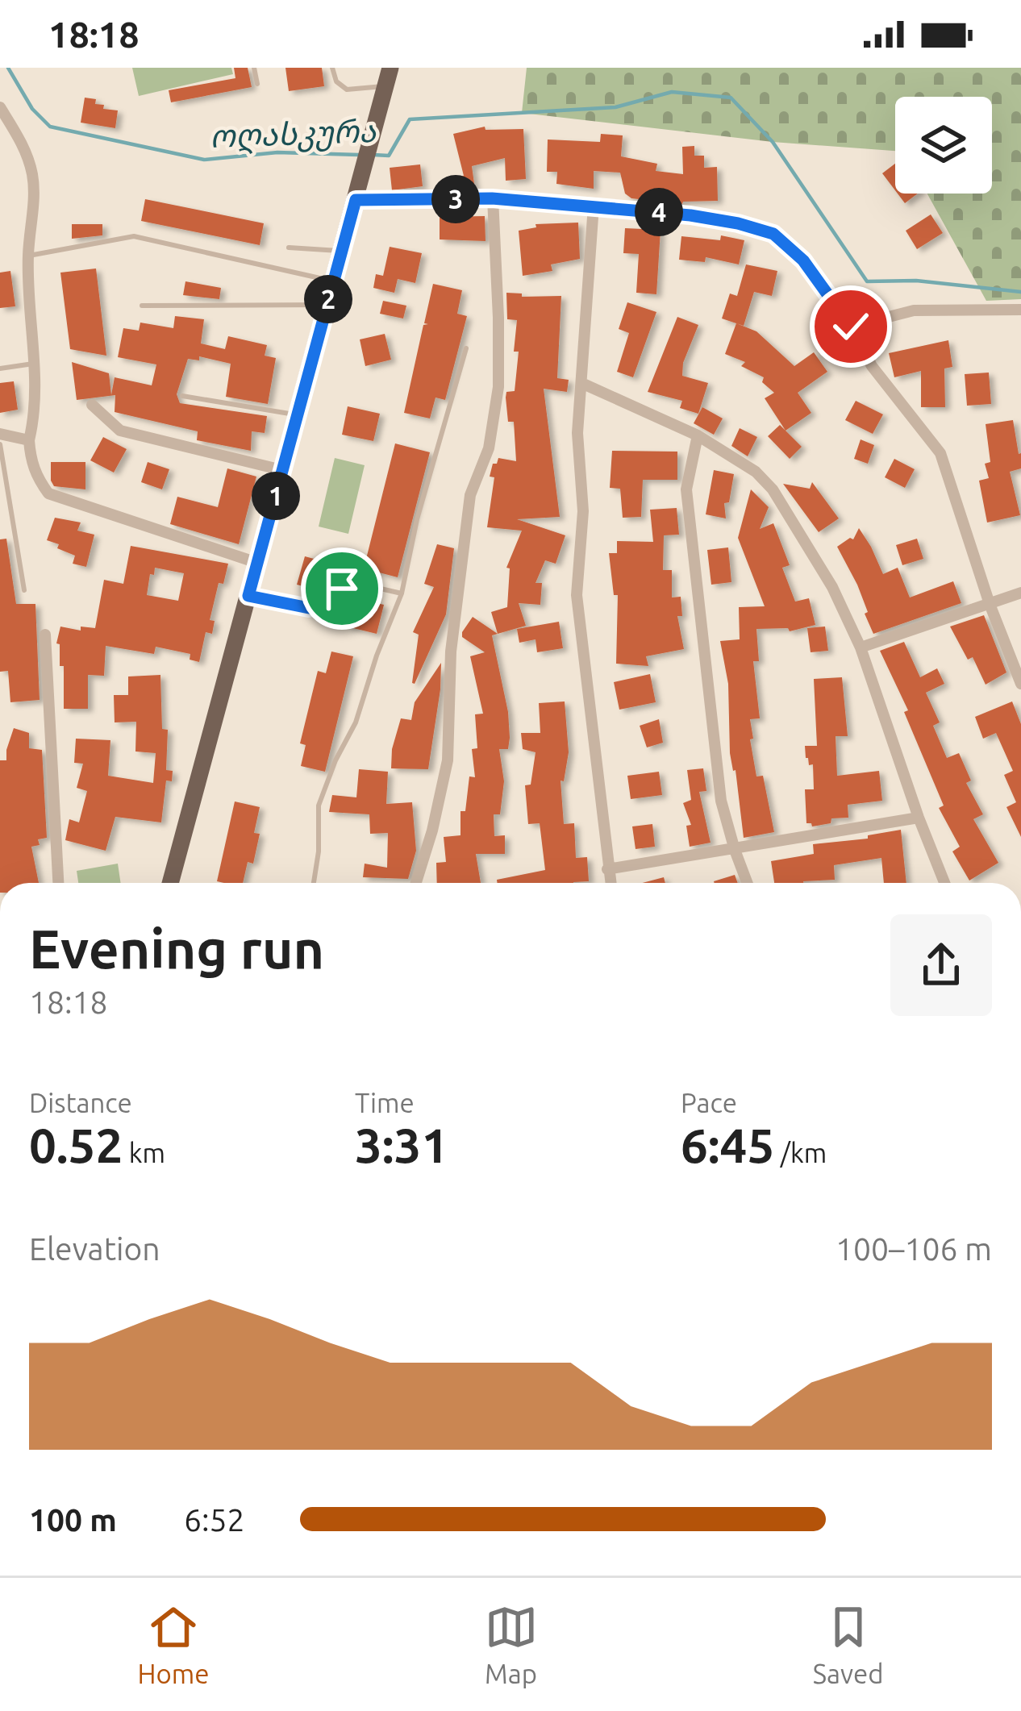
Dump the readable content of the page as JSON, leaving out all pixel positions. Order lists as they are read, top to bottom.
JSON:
{
  "water": ["ოღასკურა"],
  "page": {
    "status": "18:18",
    "pins": [
      "3",
      "4",
      "2",
      "1"
    ],
    "heading": ["Evening run", "18:18"],
    "stats": [
      ["Distance", "0.52 km"],
      ["Time", "3:31"],
      ["Pace", "6:45 /km"]
    ],
    "chart": ["Elevation", "100–106 m"],
    "list": [
      {
        "name": "100 m",
        "note": "6:52"
      }
    ],
    "tabs": ["Home", "Map", "Saved"]
  }
}
